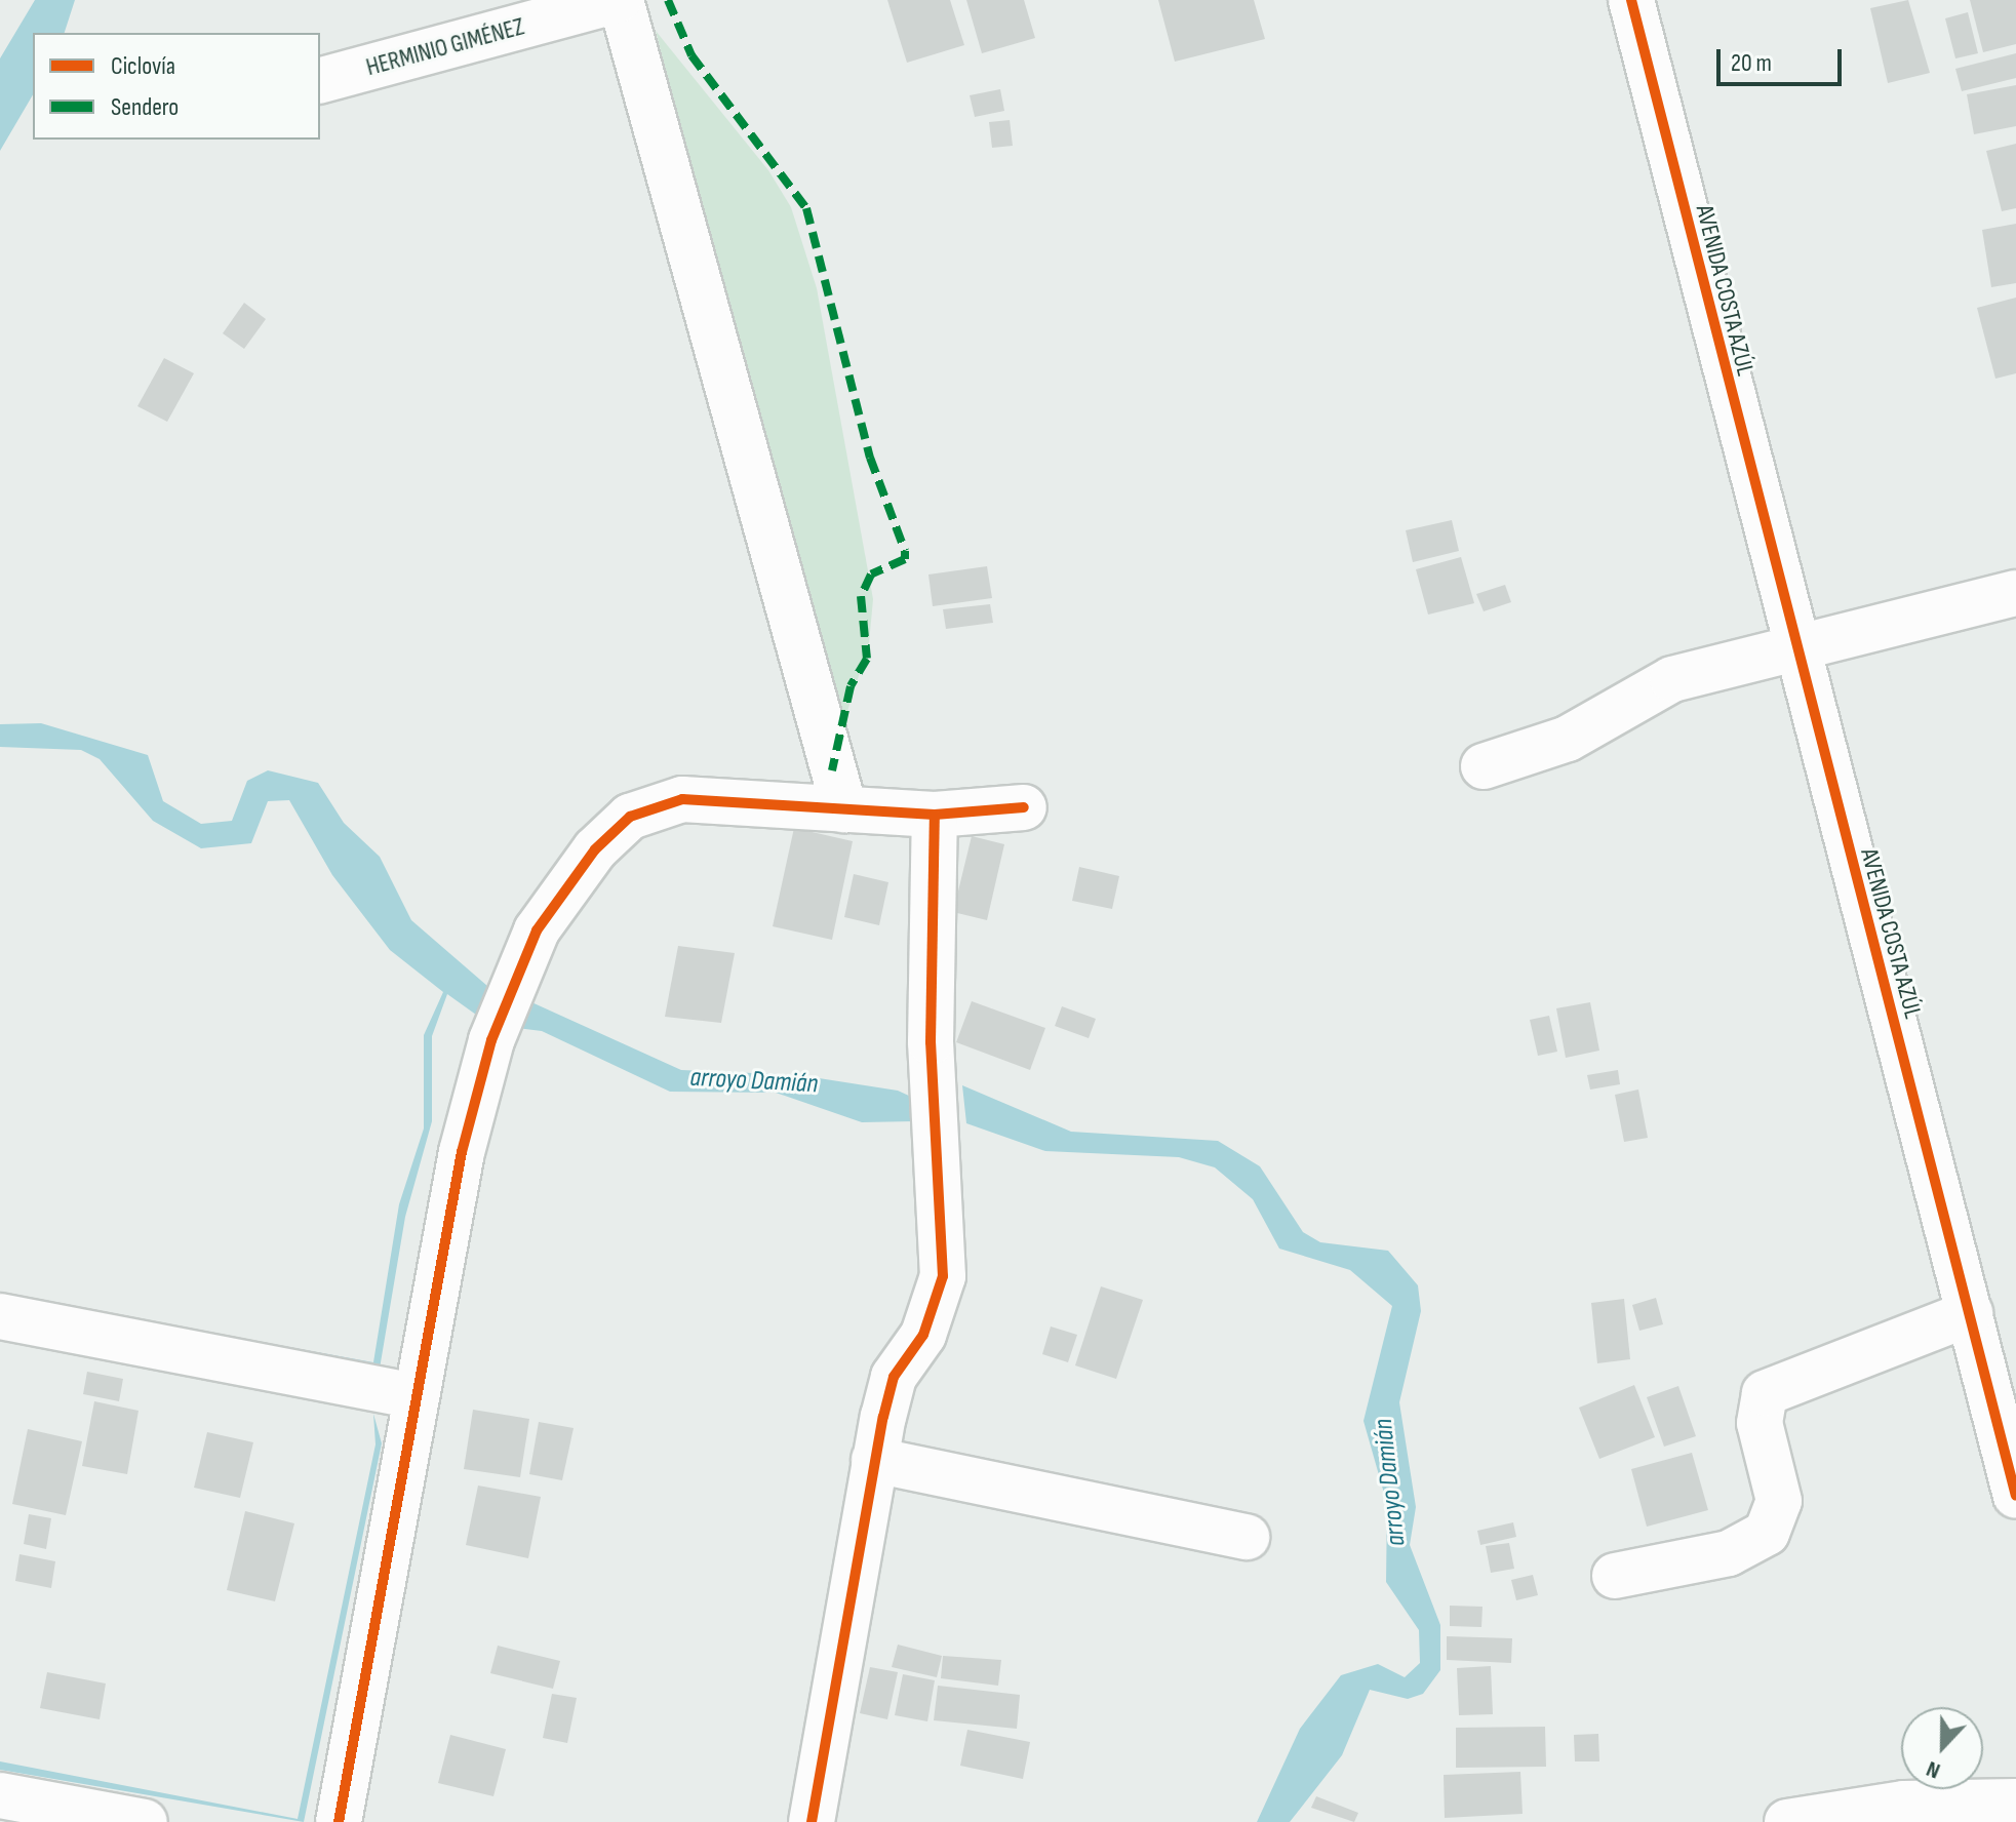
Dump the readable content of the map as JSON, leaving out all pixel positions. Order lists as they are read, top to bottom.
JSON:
{
  "streets": {
    "street": ["HERMINIO GIMÉNEZ", "AVENIDA COSTA AZÚL"]
  },
  "water": ["arroyo Damián"],
  "legend": ["Ciclovía", "Sendero"],
  "scale_bar": "20 m",
  "north": "bottom"
}
